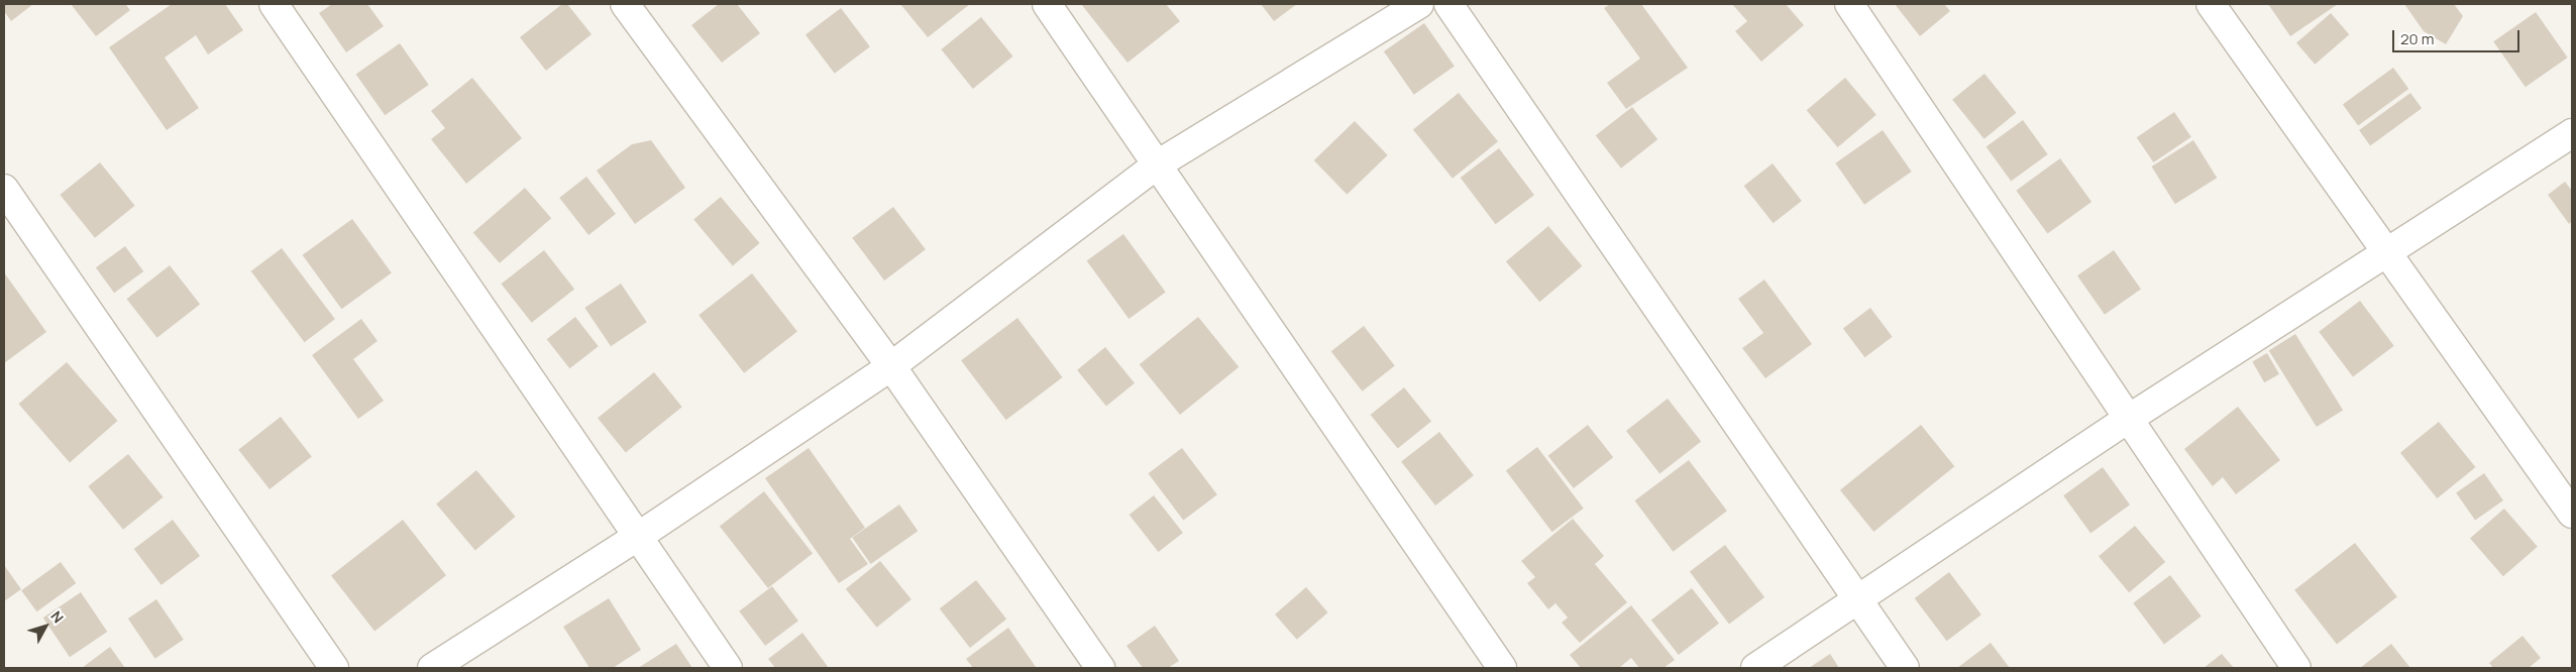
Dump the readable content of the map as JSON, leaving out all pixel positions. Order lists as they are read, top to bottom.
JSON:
{
  "scale_bar": "20 m",
  "north": "top right"
}
